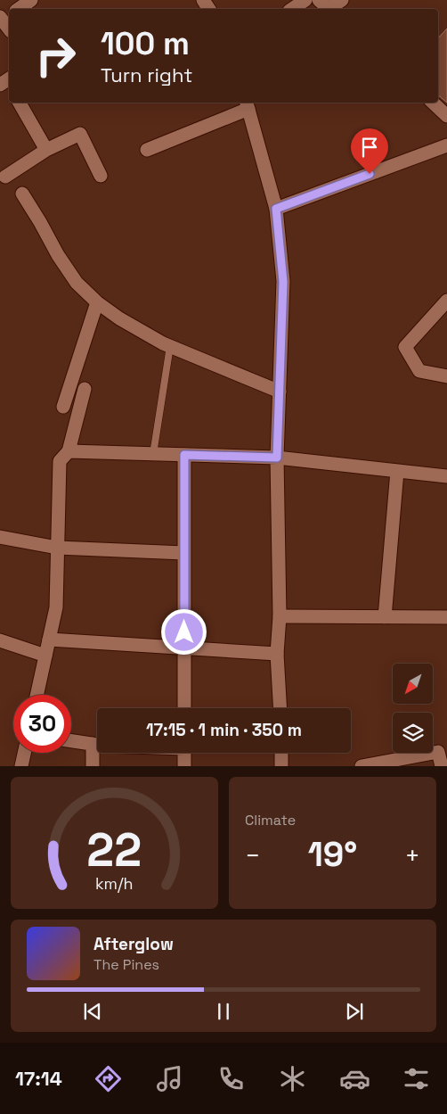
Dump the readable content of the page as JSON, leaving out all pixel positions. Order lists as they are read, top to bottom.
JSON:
{
  "north": "bottom left",
  "page": {
    "turn": ["100 m", "Turn right"],
    "limit": "30",
    "trip": "17:15 · 1 min · 350 m",
    "tile": "Climate",
    "heat": ["−", "19°", "+"],
    "song": ["Afterglow", "The Pines"],
    "tabs": "17:14",
    "gauge": ["22", "km/h"]
  }
}
